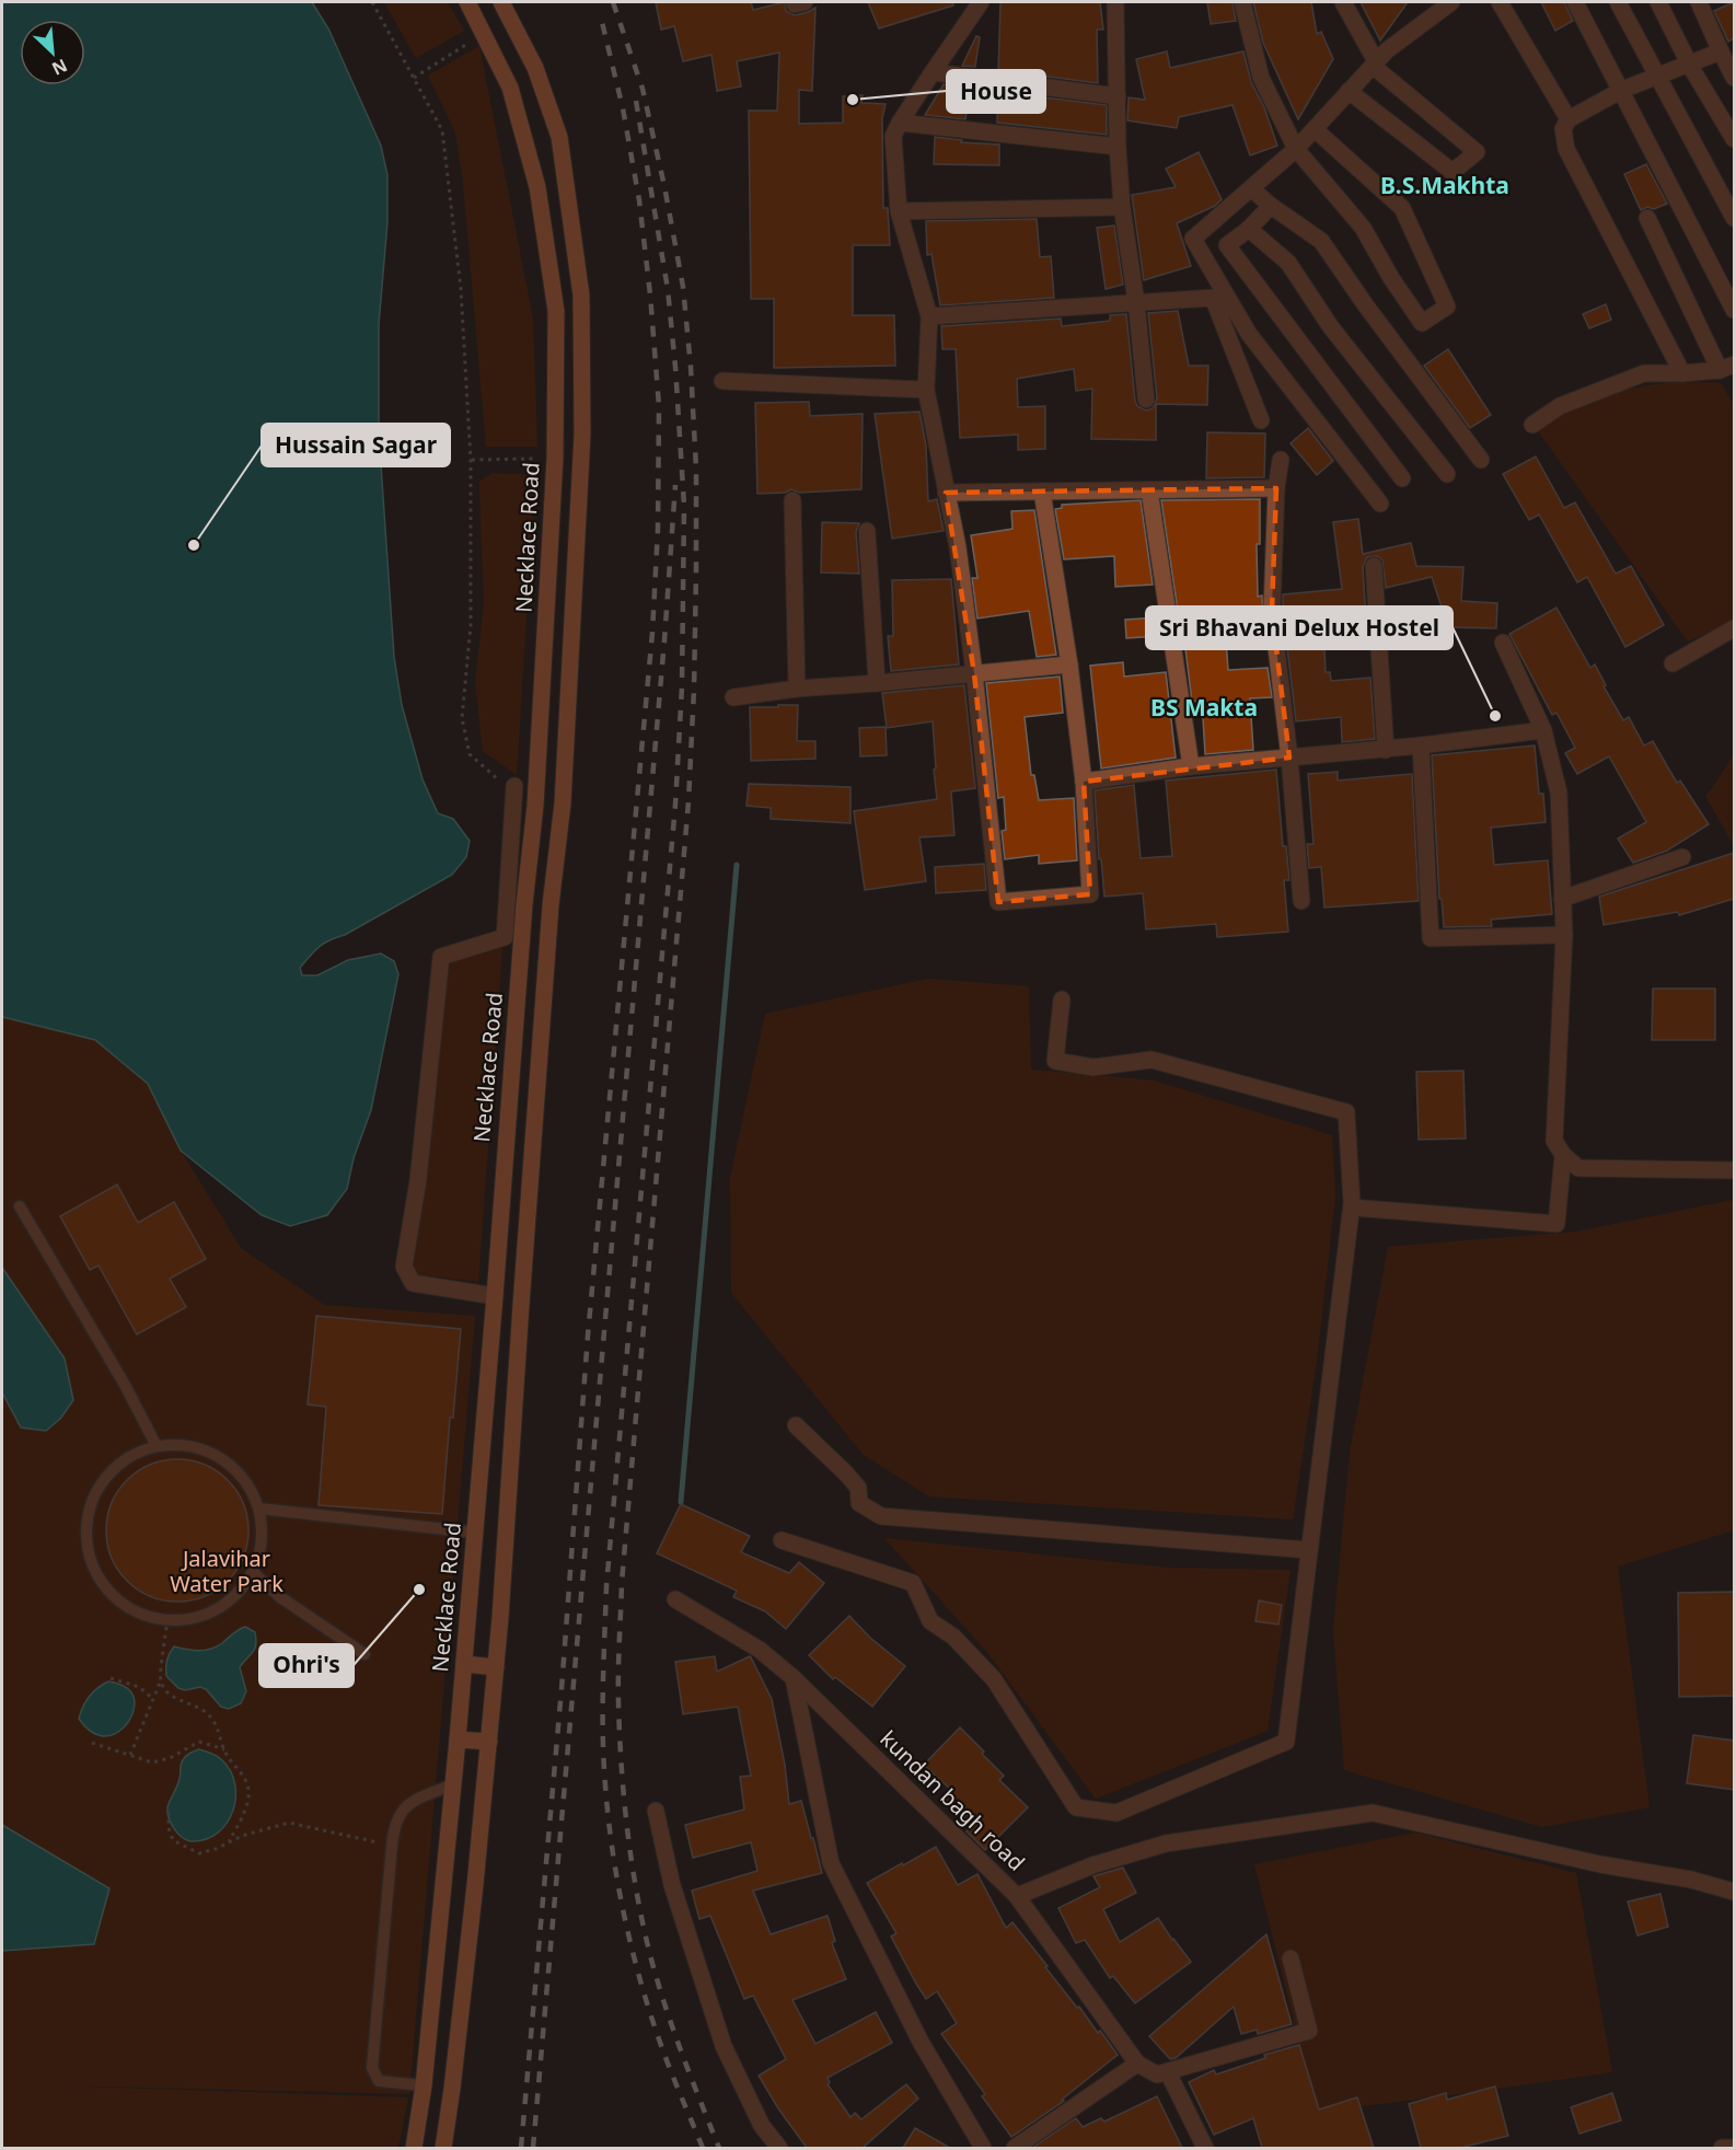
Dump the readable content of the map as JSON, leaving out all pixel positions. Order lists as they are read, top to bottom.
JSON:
{
  "streets": {
    "main road": ["Necklace Road"],
    "street": ["kundan bagh road"]
  },
  "districts": ["B.S.Makhta", "BS Makta"],
  "parks": ["Jalavihar Water Park"],
  "places": [
    "House",
    "Hussain Sagar",
    "Sri Bhavani Delux Hostel",
    "Ohri's"
  ],
  "north": "bottom right"
}
